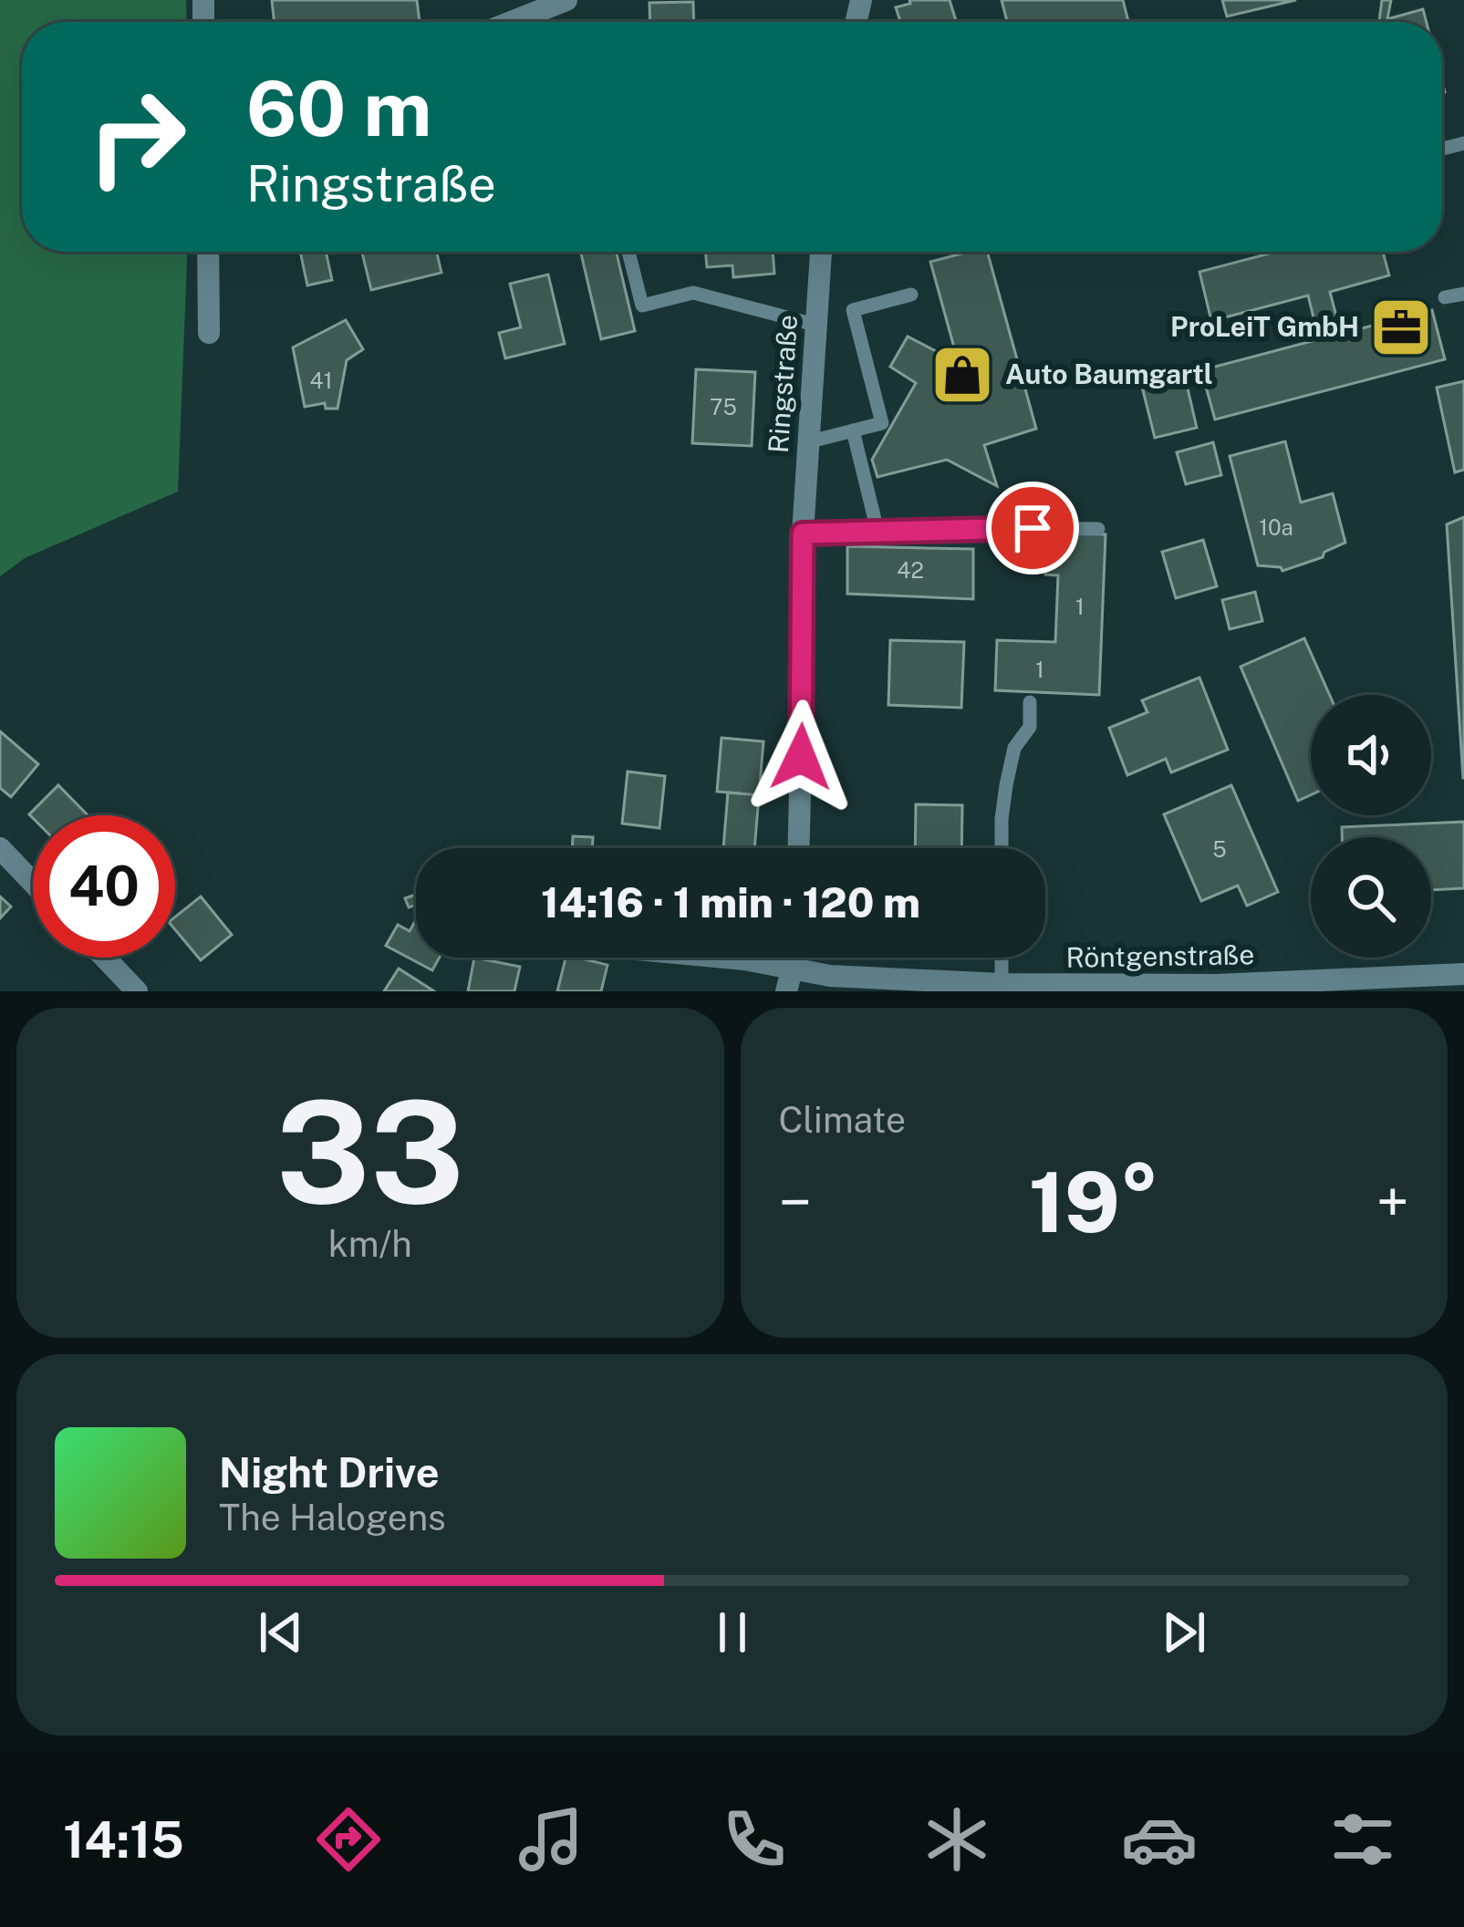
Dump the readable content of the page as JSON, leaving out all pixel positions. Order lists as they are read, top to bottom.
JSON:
{
  "streets": {
    "street": ["Ringstraße", "Röntgenstraße"]
  },
  "places": {
    "office": ["ProLeiT GmbH"],
    "shop": ["Auto Baumgartl"]
  },
  "house_numbers": [
    "41",
    "75",
    "10a",
    "42",
    "1",
    "1",
    "5"
  ],
  "page": {
    "turn": ["60 m", "Ringstraße"],
    "limit": "40",
    "trip": "14:16 · 1 min · 120 m",
    "tile": [
      ["33", "km/h"],
      "Climate"
    ],
    "heat": ["−", "19°", "+"],
    "song": ["Night Drive", "The Halogens"],
    "tabs": "14:15"
  }
}
